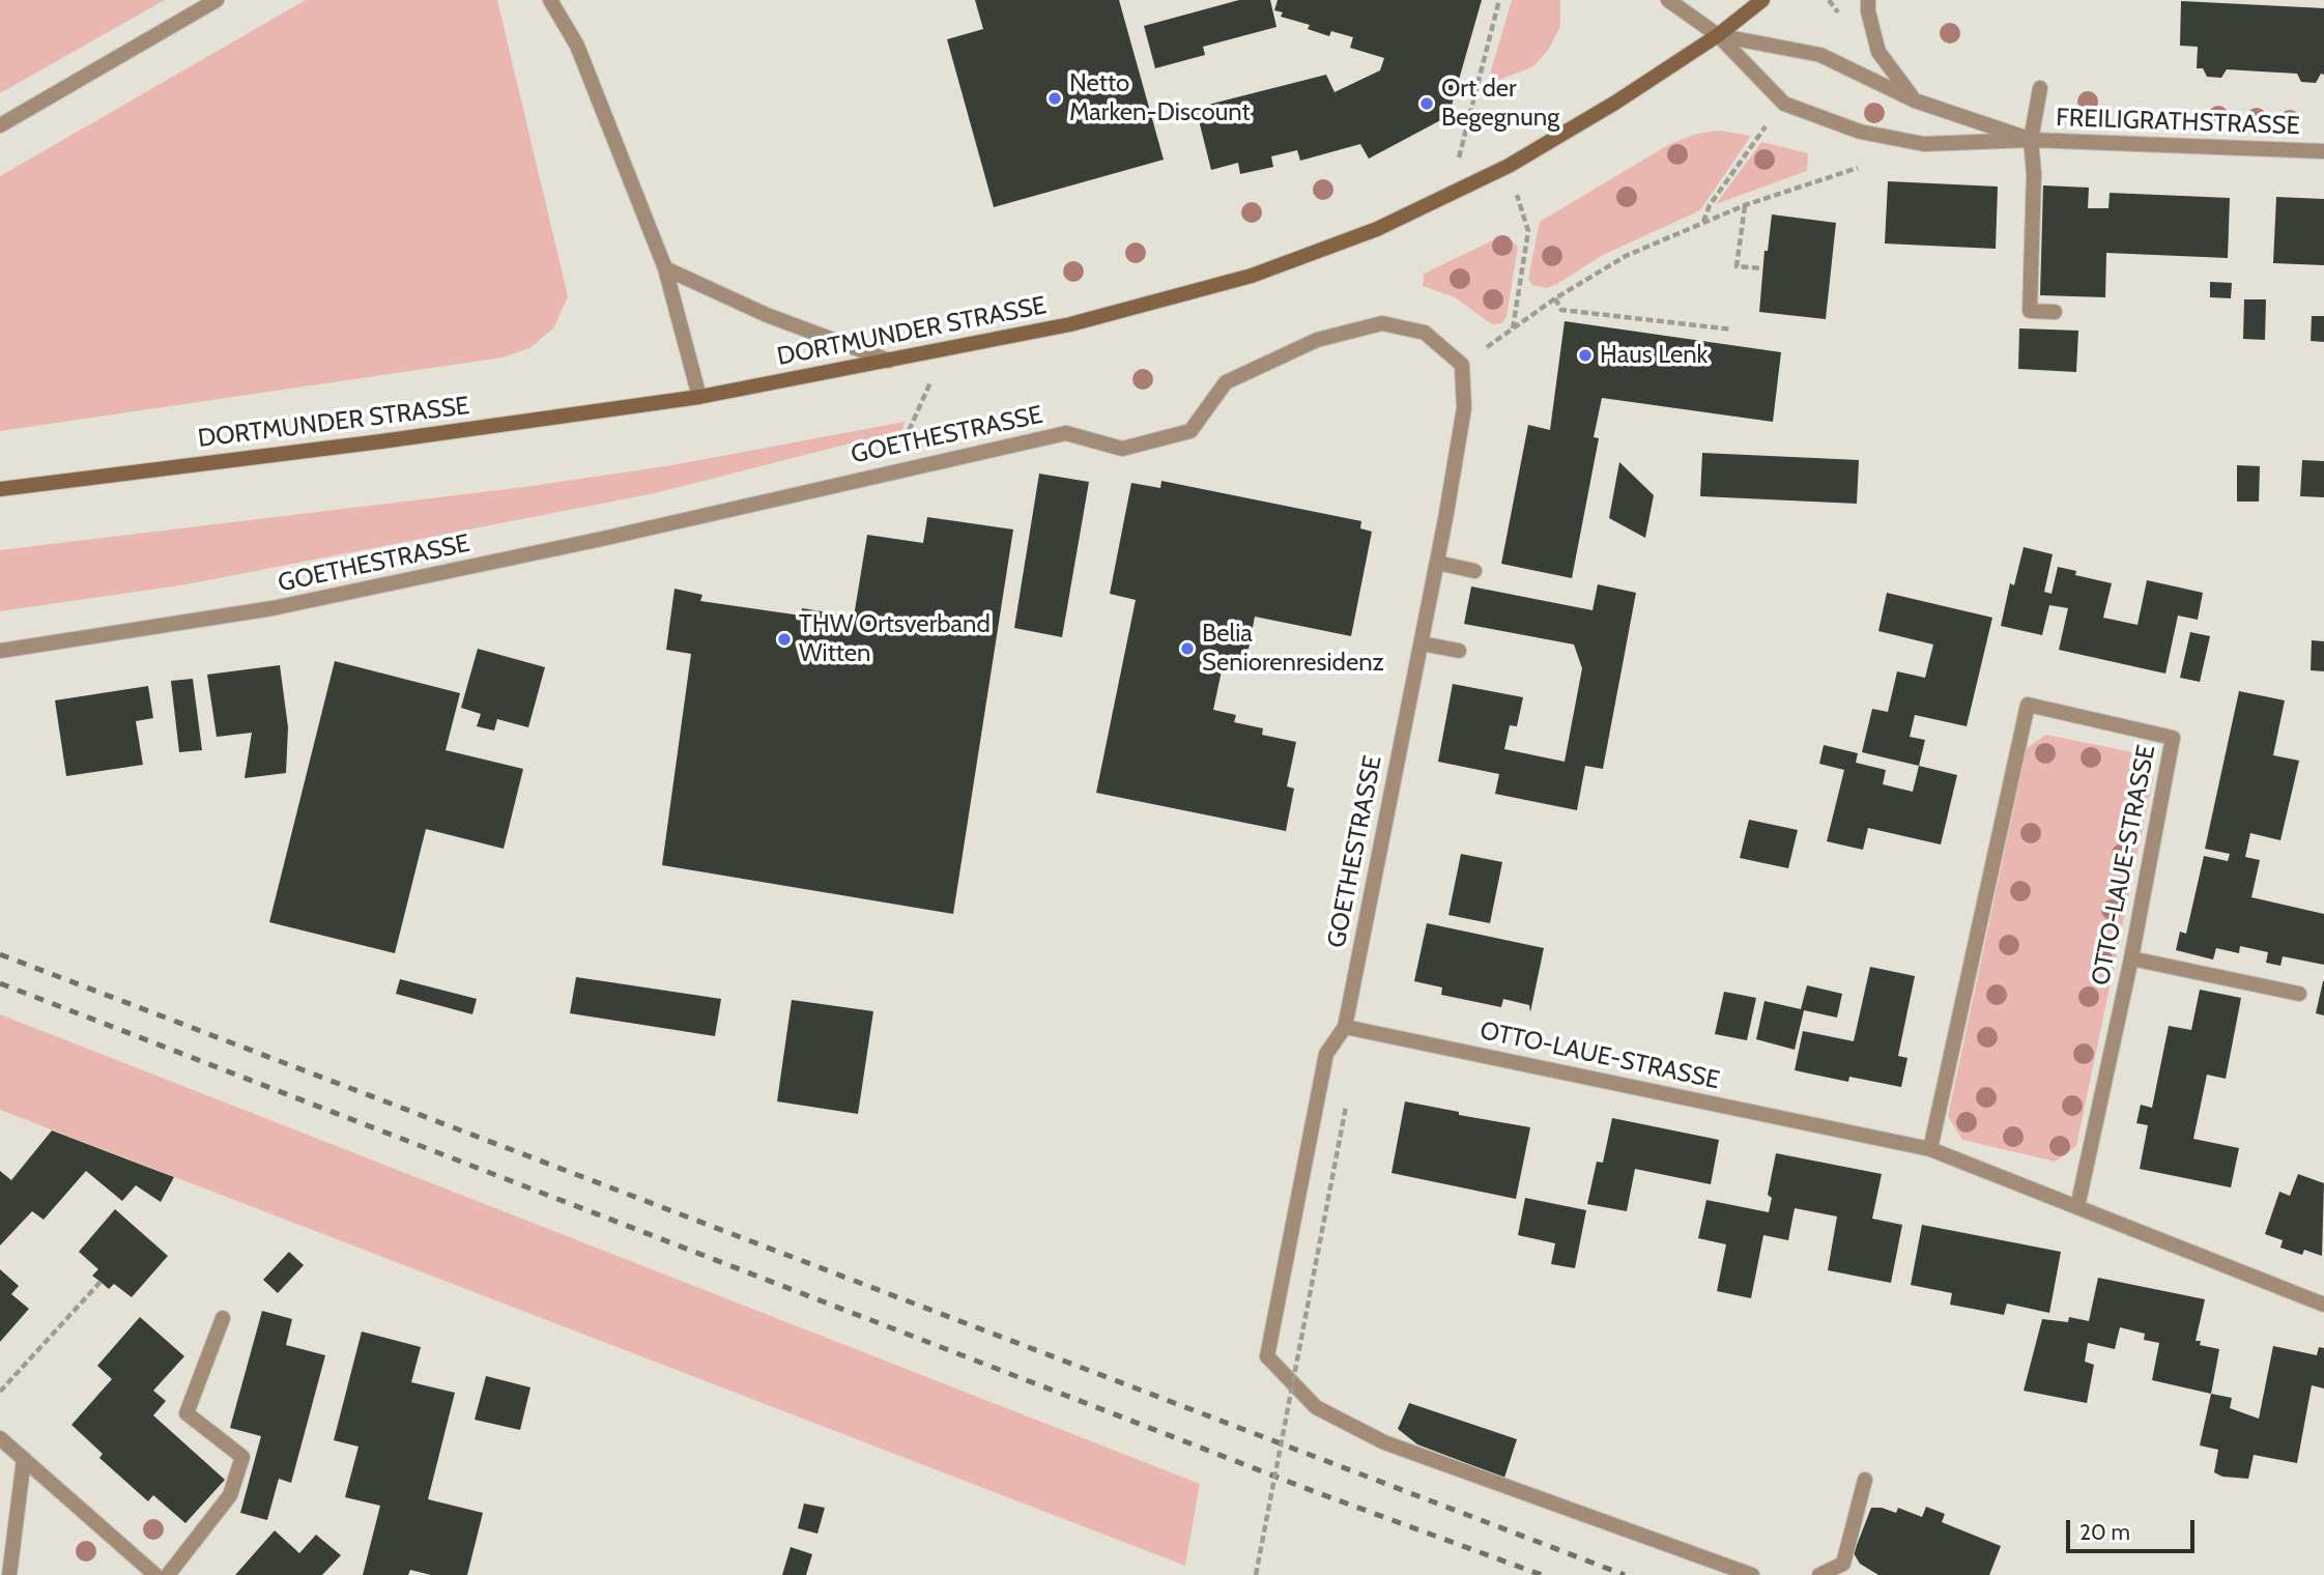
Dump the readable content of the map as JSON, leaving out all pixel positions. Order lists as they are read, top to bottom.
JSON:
{
  "streets": {
    "main road": ["DORTMUNDER STRASSE"],
    "street": ["FREILIGRATHSTRASSE", "GOETHESTRASSE", "OTTO-LAUE-STRASSE"]
  },
  "crossings": [
    ["FREILIGRATHSTRASSE", "DORTMUNDER STRASSE"],
    ["GOETHESTRASSE", "OTTO-LAUE-STRASSE"]
  ],
  "places": [
    "Netto Marken-Discount",
    "Ort der Begegnung",
    "Haus Lenk",
    "THW Ortsverband Witten",
    "Belia Seniorenresidenz"
  ],
  "scale_bar": "20 m"
}
